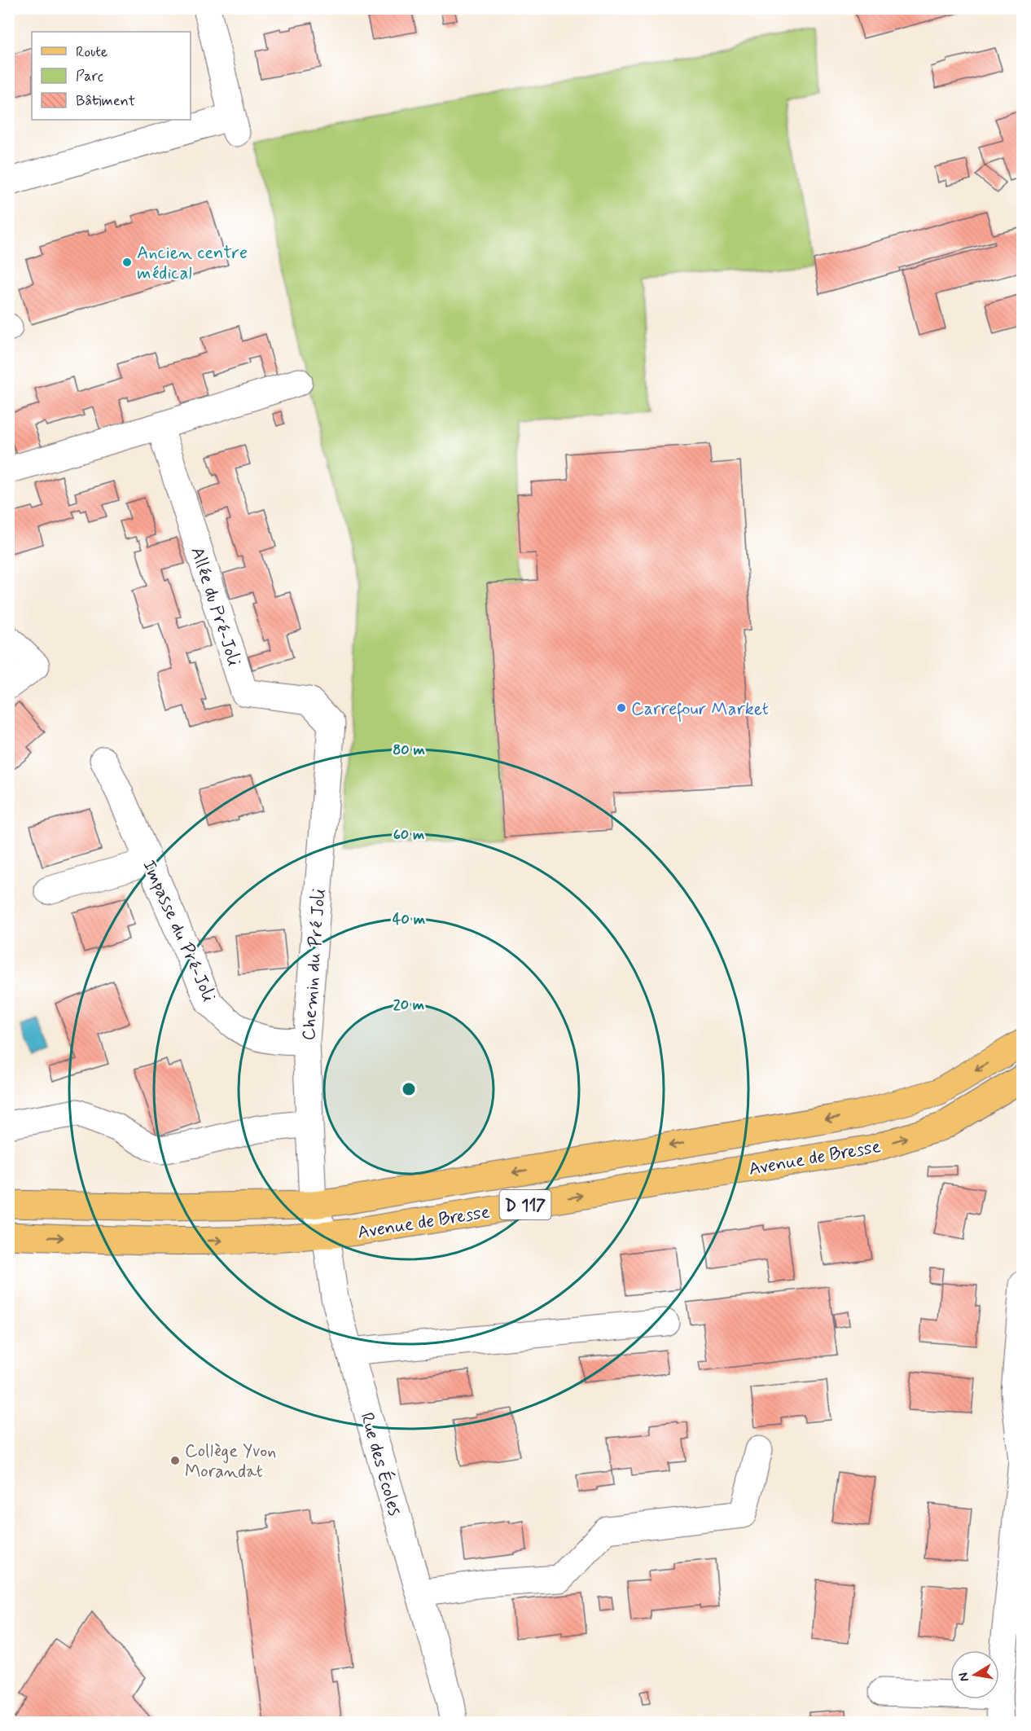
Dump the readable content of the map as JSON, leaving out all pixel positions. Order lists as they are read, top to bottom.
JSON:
{
  "streets": {
    "main road": ["Avenue de Bresse", "D 117"],
    "street": [
      "Allée du Pré-Joli",
      "Impasse du Pré-Joli",
      "Chemin du Pré Joli",
      "Rue des Écoles"
    ]
  },
  "crossings": [
    ["Allée du Pré-Joli", "Chemin du Pré Joli"],
    ["Impasse du Pré-Joli", "Chemin du Pré Joli"],
    ["Chemin du Pré Joli", "Avenue de Bresse"],
    ["Chemin du Pré Joli", "Rue des Écoles"],
    ["Avenue de Bresse", "Rue des Écoles"]
  ],
  "places": ["Ancien centre médical", "Carrefour Market", "Collège Yvon Morandat"],
  "legend": ["Route", "Parc", "Bâtiment"],
  "north": "left",
  "rings": [
    "80 m",
    "60 m",
    "40 m",
    "20 m"
  ]
}
